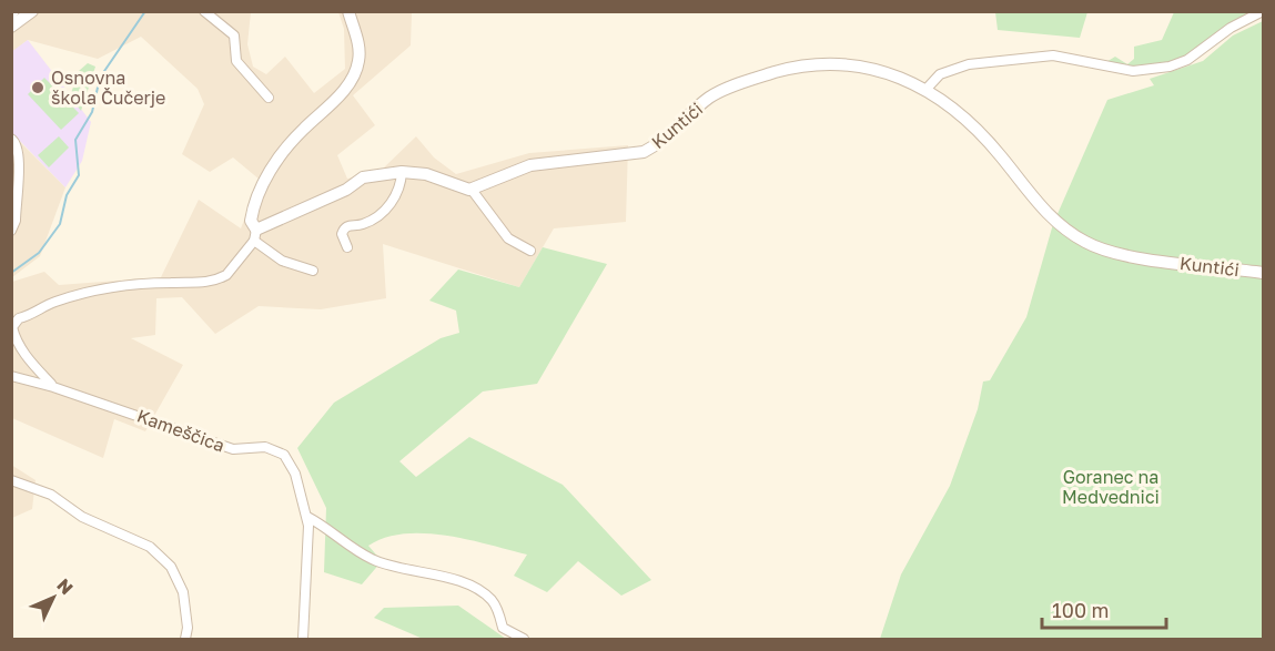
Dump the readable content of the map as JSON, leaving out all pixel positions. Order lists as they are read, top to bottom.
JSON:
{
  "streets": {
    "street": ["Kuntići", "Kameščica"]
  },
  "parks": ["Goranec na Medvednici"],
  "places": ["Osnovna škola Čučerje"],
  "scale_bar": "100 m",
  "north": "top right"
}
